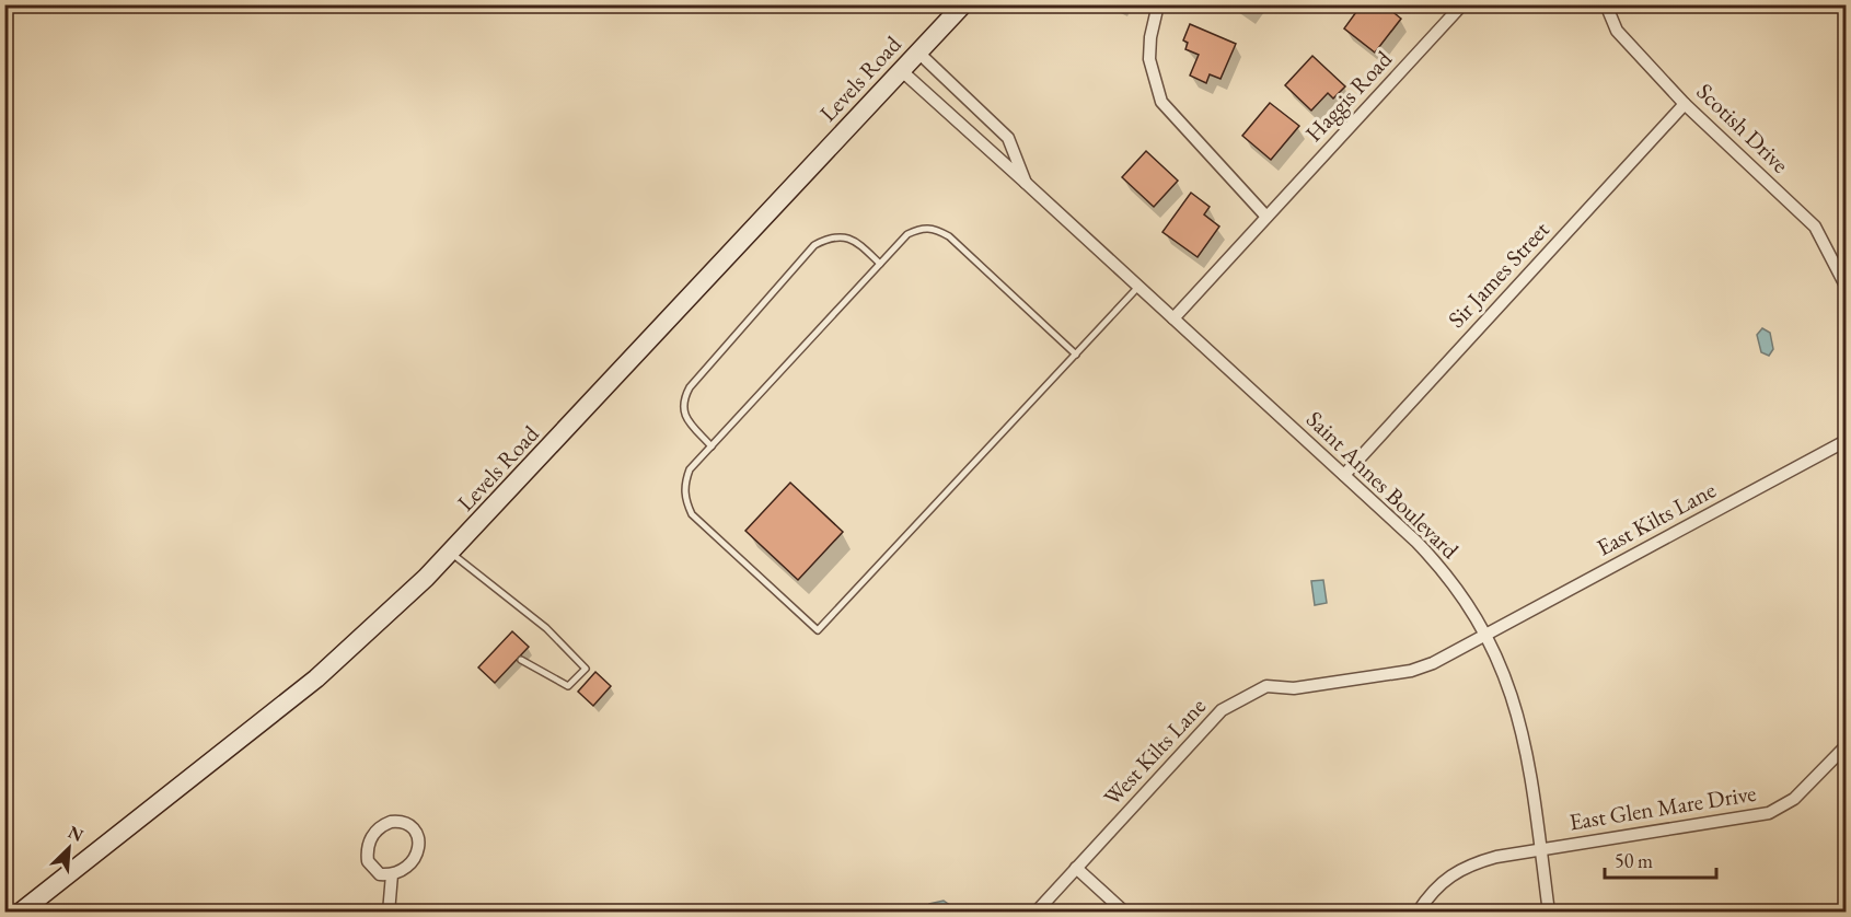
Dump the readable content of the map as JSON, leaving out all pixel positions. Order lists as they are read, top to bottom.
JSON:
{
  "streets": {
    "main road": ["Levels Road"],
    "street": [
      "Haggis Road",
      "Scotish Drive",
      "Sir James Street",
      "Saint Annes Boulevard",
      "East Kilts Lane",
      "West Kilts Lane",
      "East Glen Mare Drive"
    ]
  },
  "crossings": [
    ["Levels Road", "Saint Annes Boulevard"],
    ["Haggis Road", "Saint Annes Boulevard"],
    ["Scotish Drive", "Sir James Street"],
    ["Sir James Street", "Saint Annes Boulevard"],
    ["Saint Annes Boulevard", "East Kilts Lane"],
    ["Saint Annes Boulevard", "West Kilts Lane"],
    ["Saint Annes Boulevard", "East Glen Mare Drive"],
    ["East Kilts Lane", "West Kilts Lane"]
  ],
  "scale_bar": "50 m",
  "north": "top right"
}
